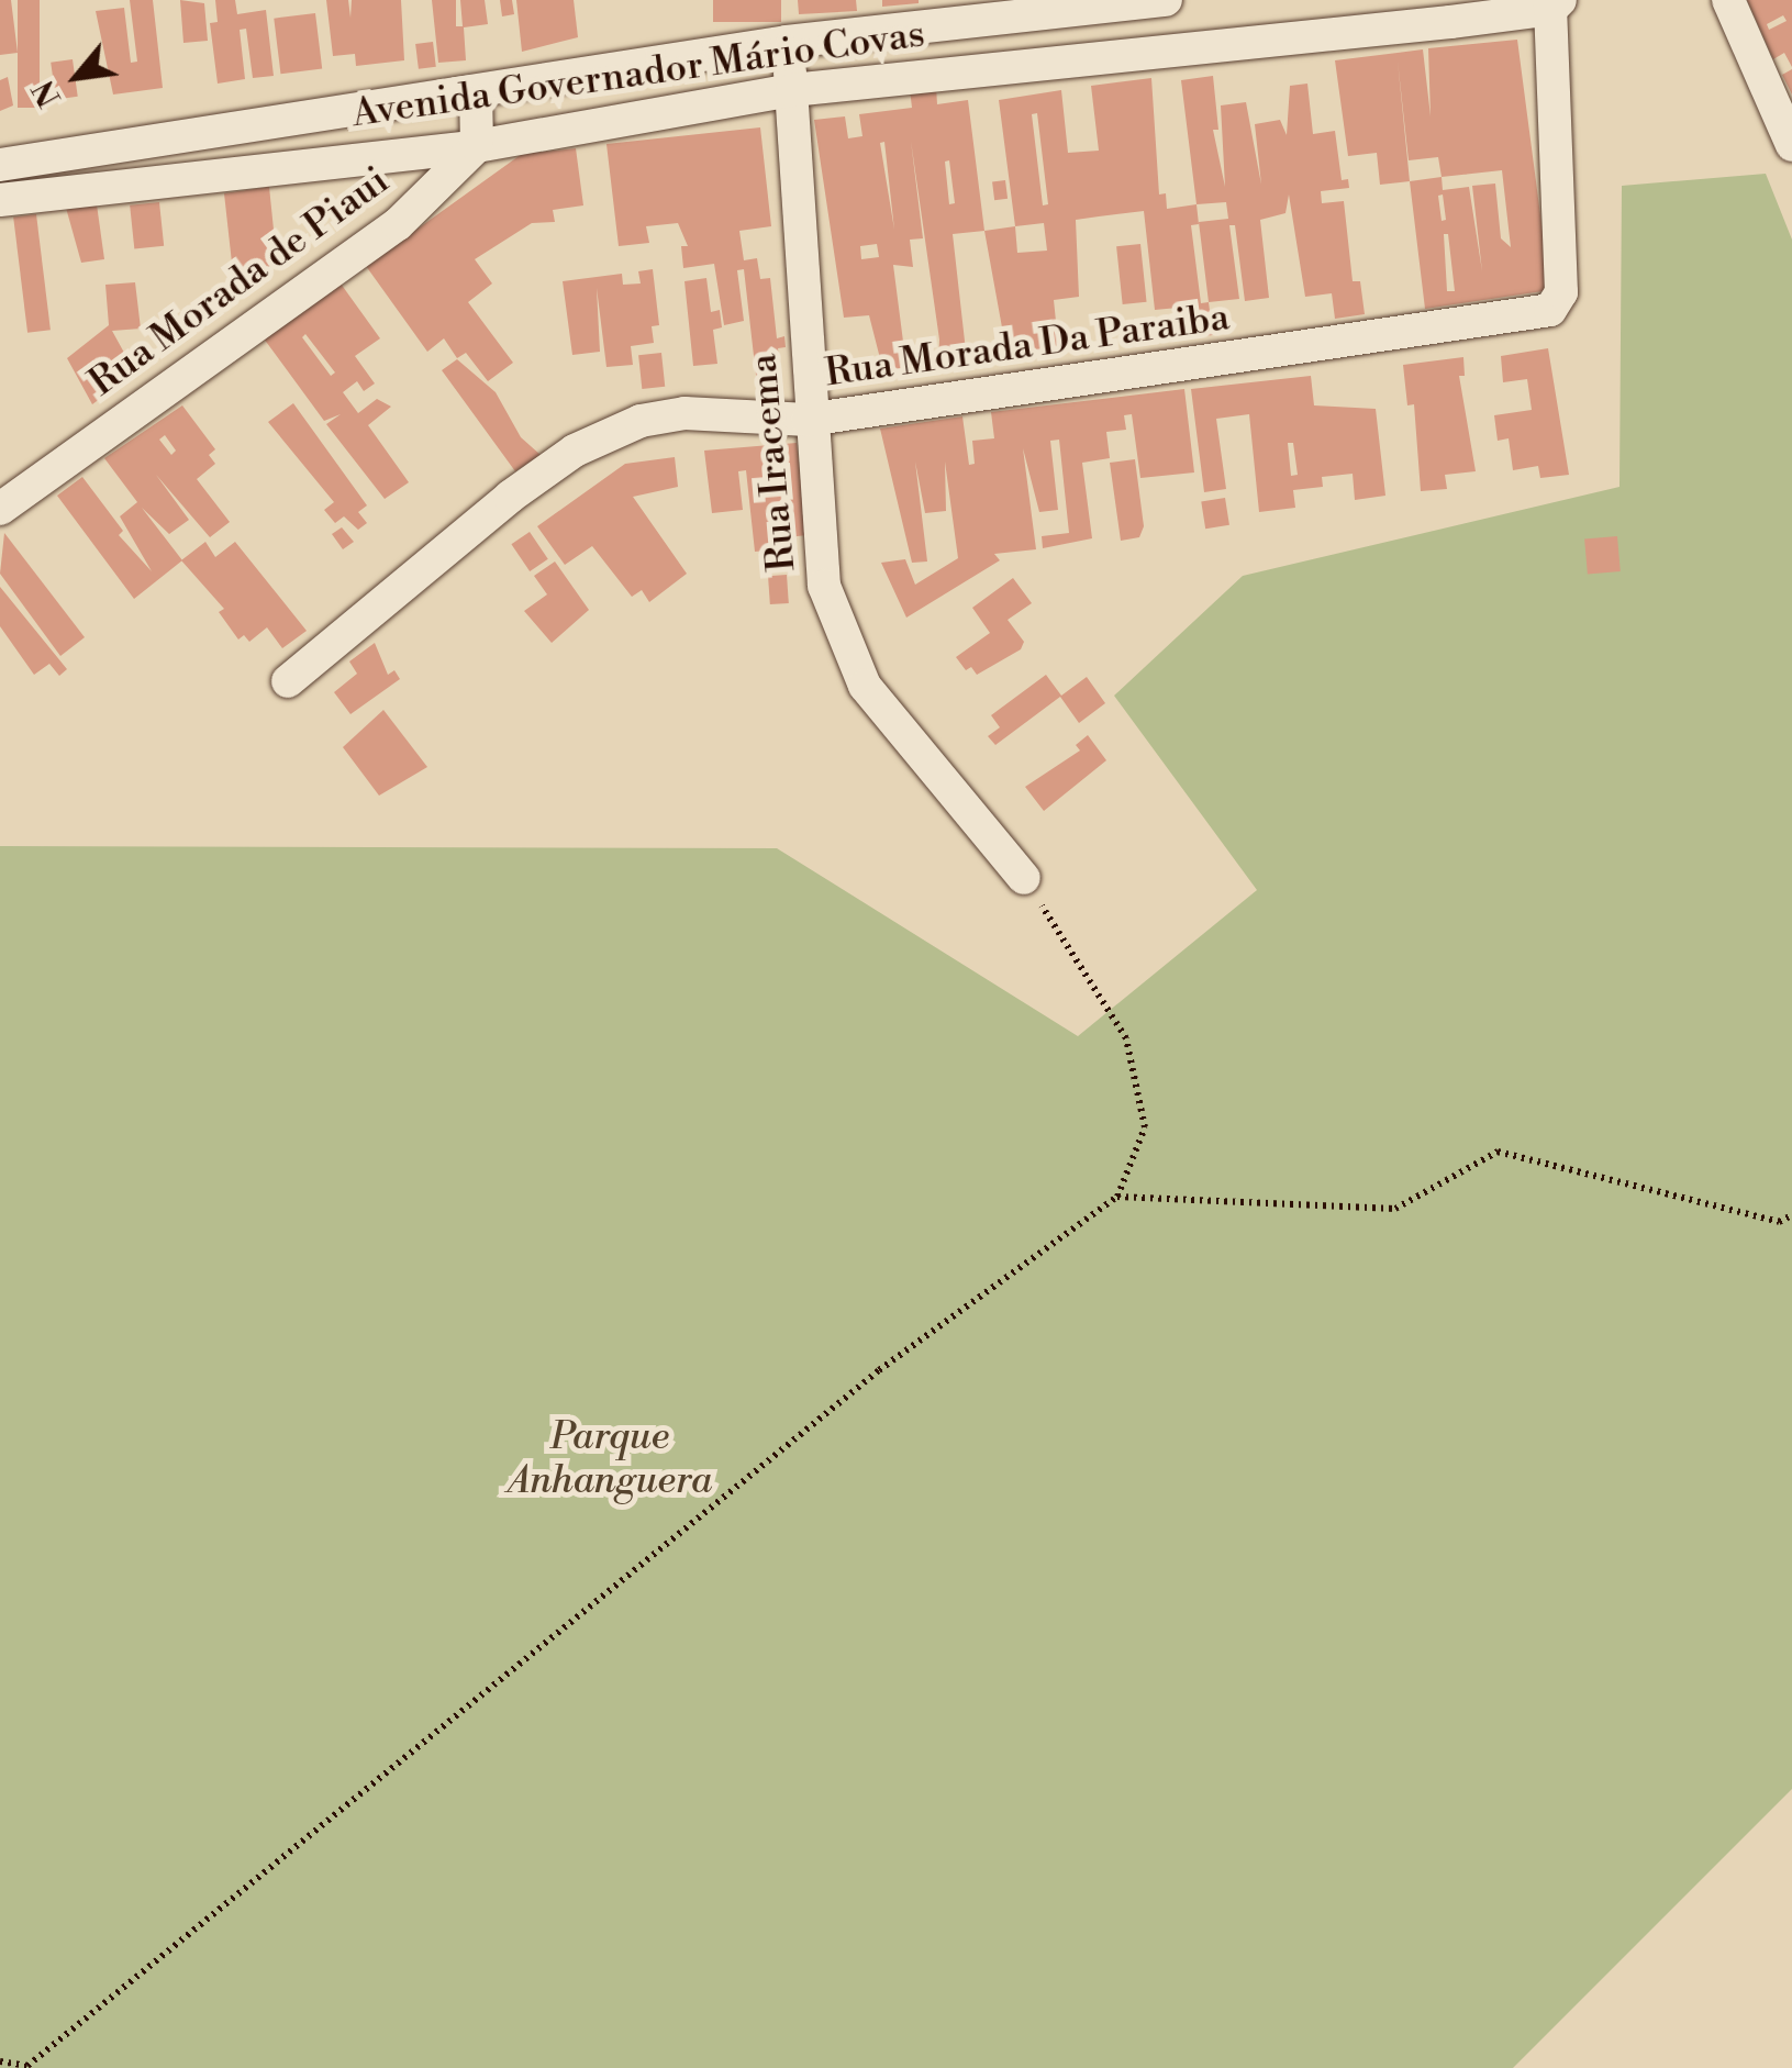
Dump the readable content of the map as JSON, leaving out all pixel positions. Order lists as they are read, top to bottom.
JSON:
{
  "streets": {
    "street": [
      "Avenida Governador Mário Covas",
      "Rua Morada de Piaui",
      "Rua Morada Da Paraiba",
      "Rua Iracema"
    ]
  },
  "crossings": [
    ["Avenida Governador Mário Covas", "Rua Morada de Piaui"],
    ["Avenida Governador Mário Covas", "Rua Morada Da Paraiba"],
    ["Avenida Governador Mário Covas", "Rua Iracema"],
    ["Rua Morada Da Paraiba", "Rua Iracema"]
  ],
  "parks": ["Parque Anhanguera"],
  "north": "bottom left"
}
